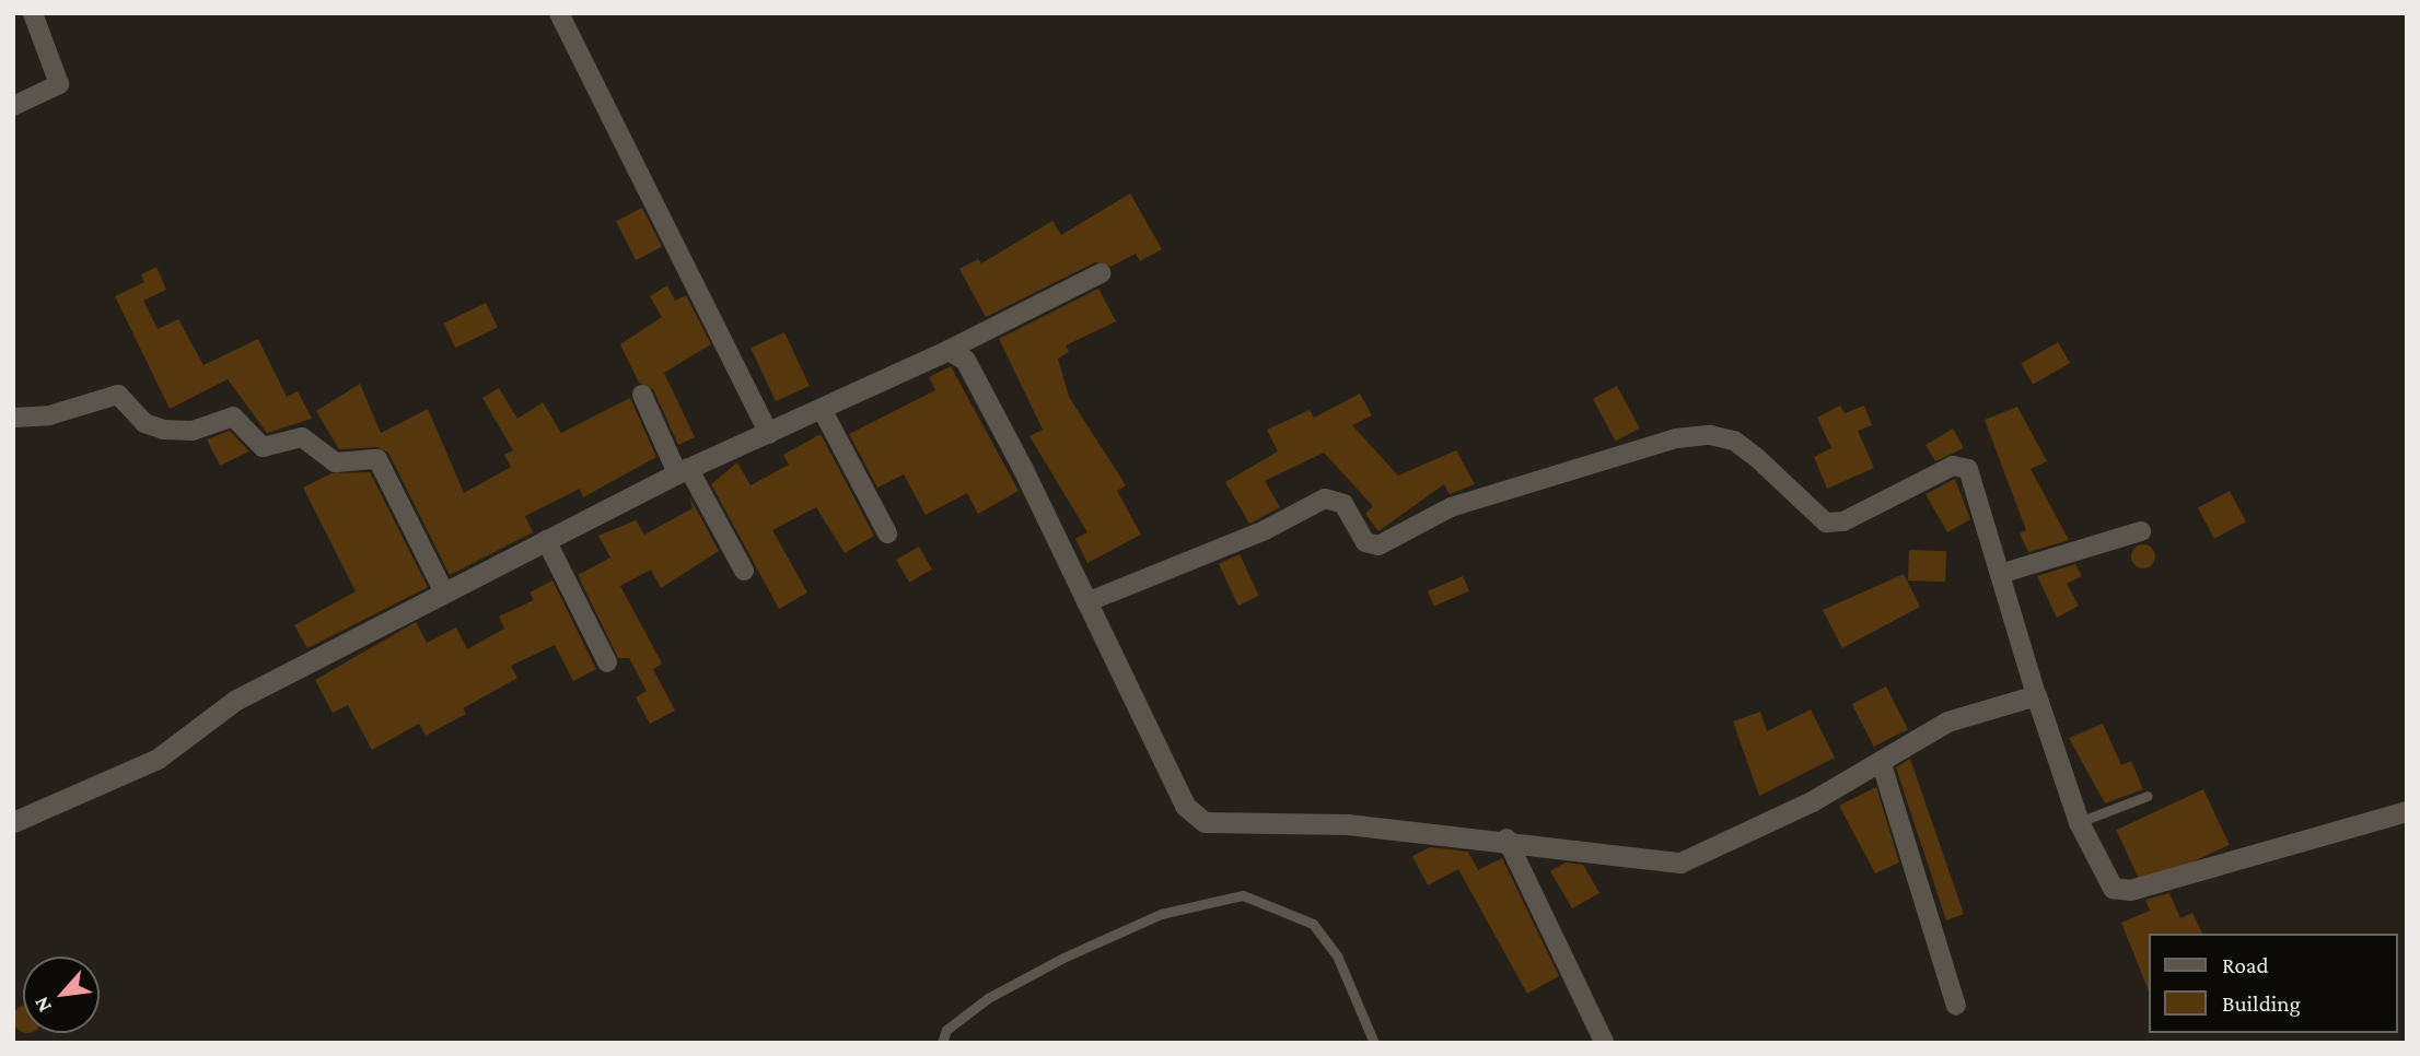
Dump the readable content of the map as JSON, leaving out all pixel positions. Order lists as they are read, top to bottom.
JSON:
{
  "legend": ["Road", "Building"],
  "north": "bottom left"
}
